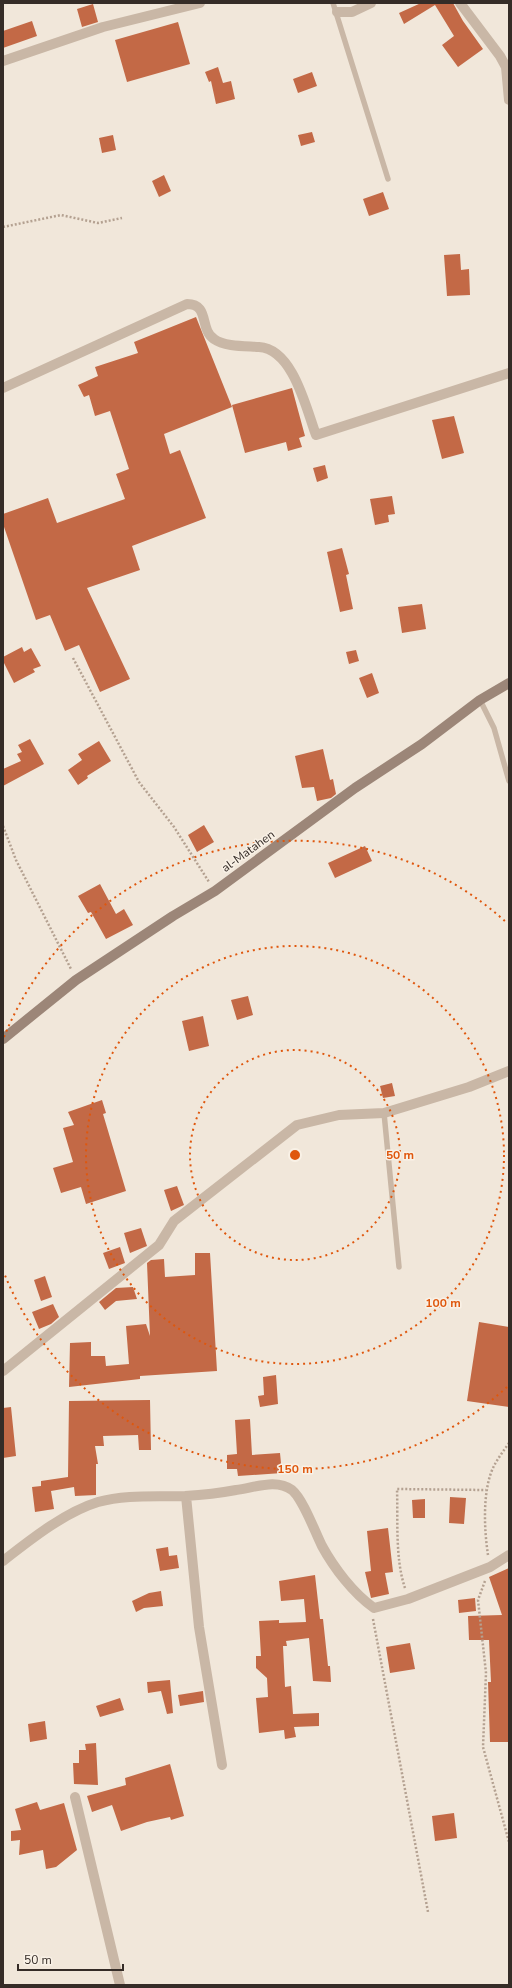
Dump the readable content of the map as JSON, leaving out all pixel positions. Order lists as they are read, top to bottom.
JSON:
{
  "streets": {
    "main road": ["al-Matahen"]
  },
  "scale_bar": "50 m",
  "rings": ["50 m", "100 m", "150 m"]
}
